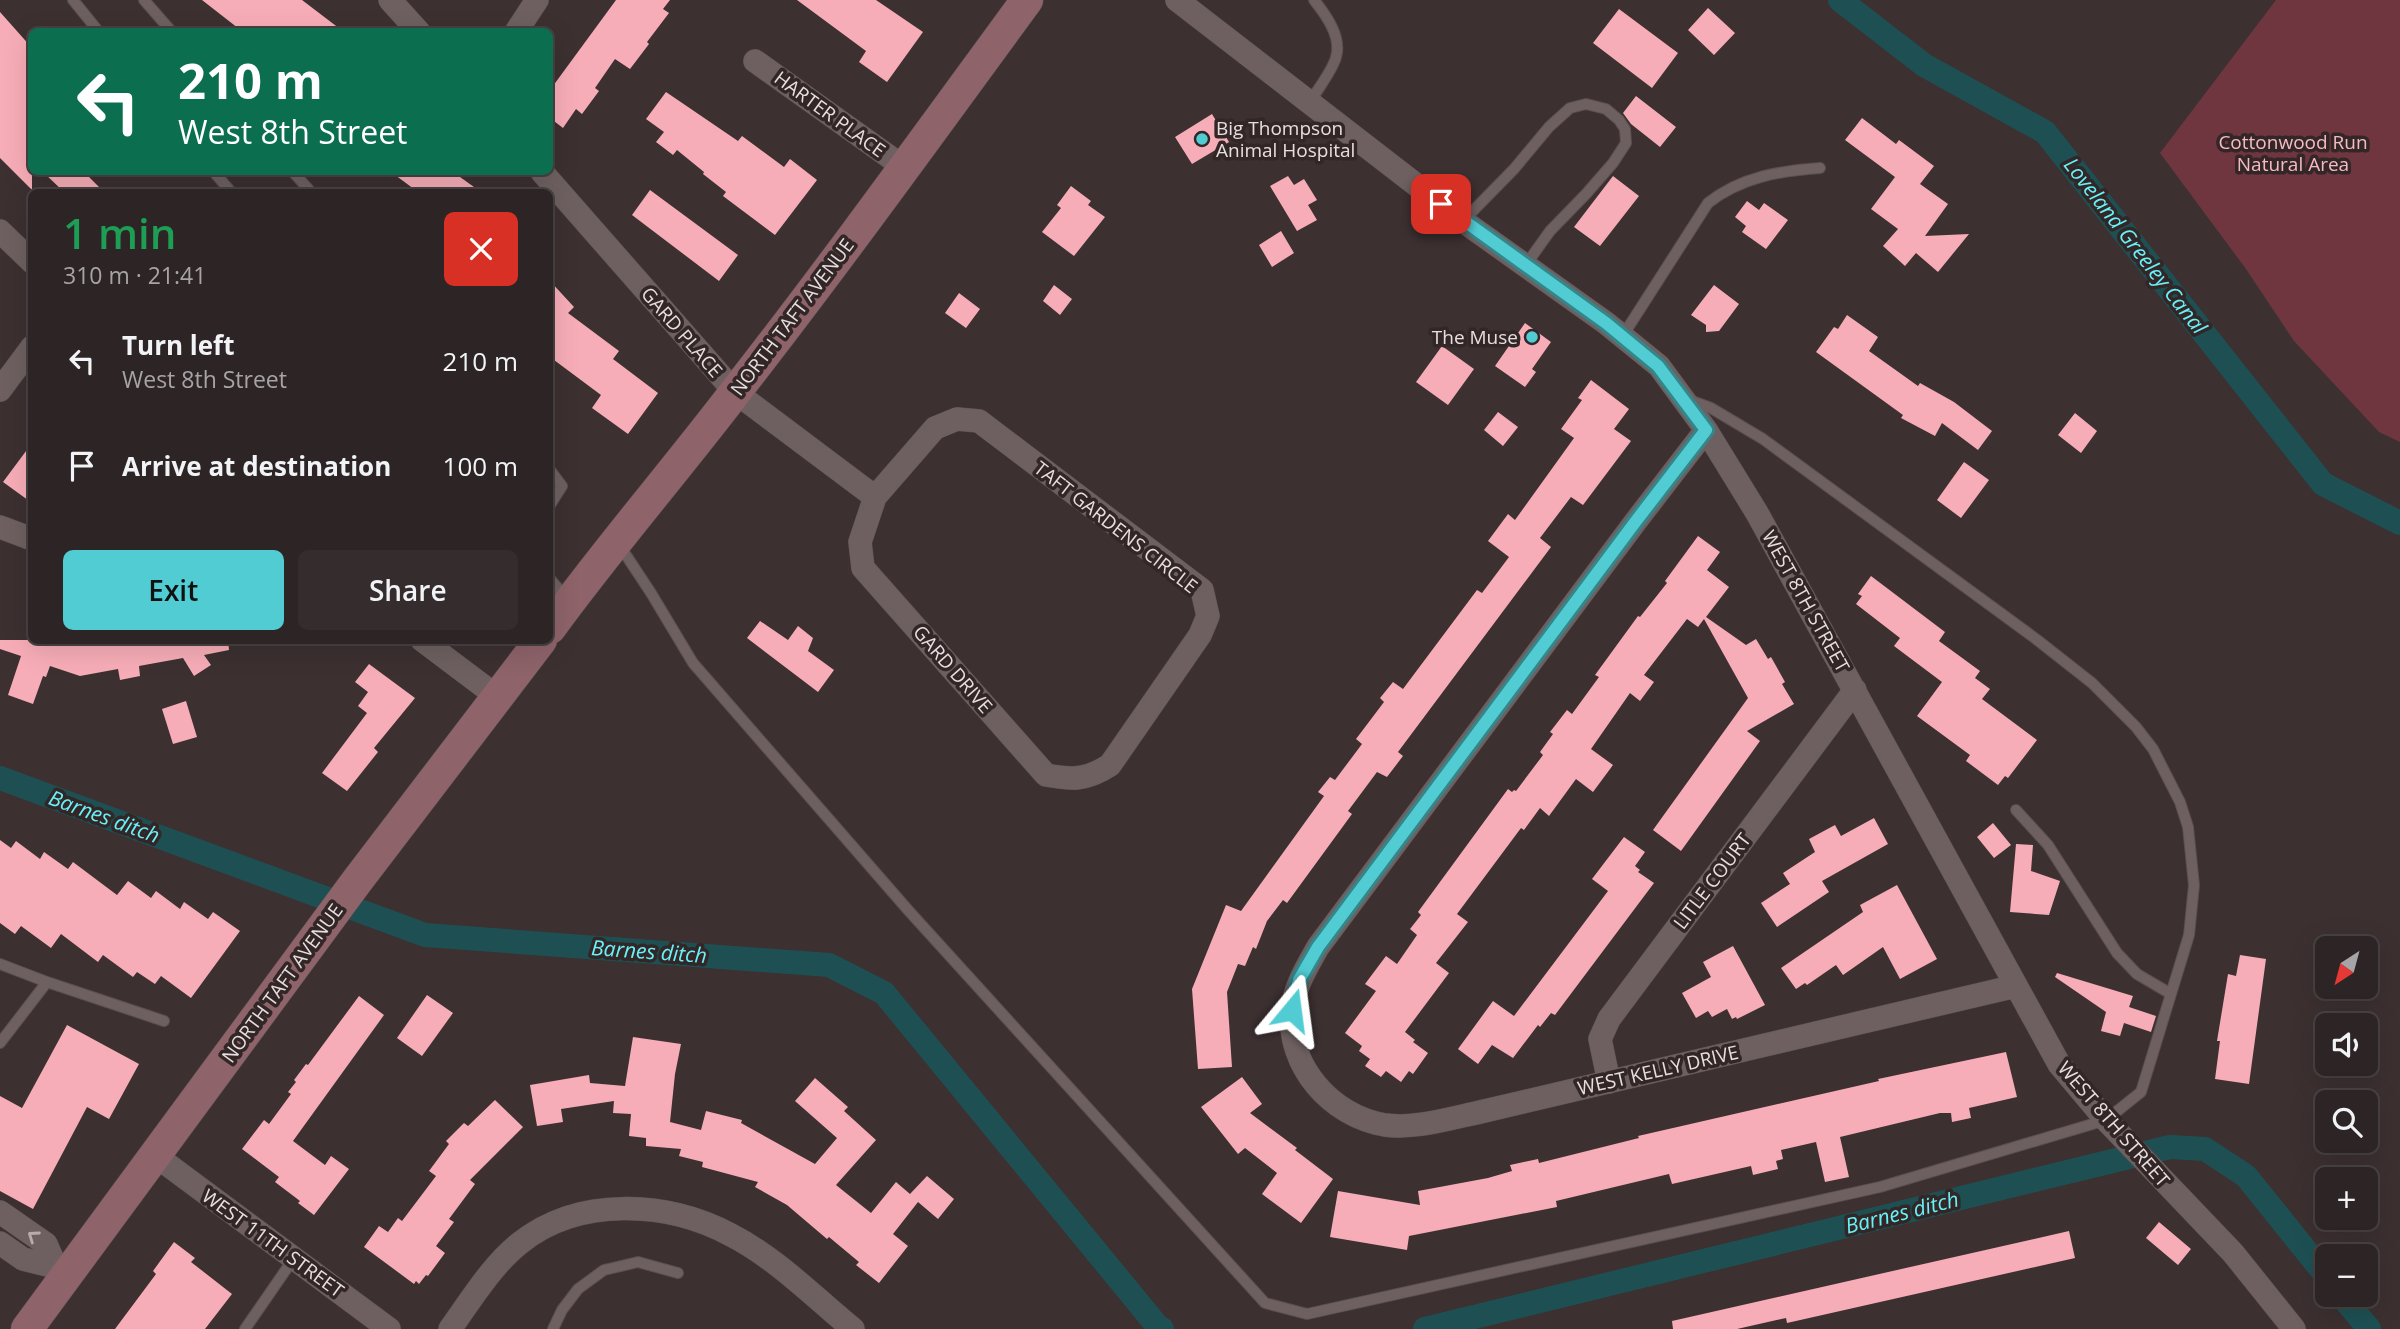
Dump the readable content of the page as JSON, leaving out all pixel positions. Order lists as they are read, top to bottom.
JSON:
{
  "streets": {
    "main road": ["NORTH TAFT AVENUE"],
    "street": [
      "HARTER PLACE",
      "GARD PLACE",
      "TAFT GARDENS CIRCLE",
      "WEST 8TH STREET",
      "GARD DRIVE",
      "LITLE COURT",
      "WEST KELLY DRIVE",
      "WEST 11TH STREET"
    ]
  },
  "crossings": [
    ["HARTER PLACE", "NORTH TAFT AVENUE"],
    ["NORTH TAFT AVENUE", "GARD PLACE"],
    ["NORTH TAFT AVENUE", "WEST 11TH STREET"],
    ["GARD PLACE", "TAFT GARDENS CIRCLE"],
    ["GARD PLACE", "GARD DRIVE"],
    ["TAFT GARDENS CIRCLE", "GARD DRIVE"],
    ["WEST 8TH STREET", "LITLE COURT"],
    ["WEST 8TH STREET", "WEST KELLY DRIVE"],
    ["LITLE COURT", "WEST KELLY DRIVE"]
  ],
  "water": ["Loveland Greeley Canal", "Barnes ditch"],
  "parks": ["Cottonwood Run Natural Area"],
  "places": ["Big Thompson Animal Hospital", "The Muse"],
  "north": "bottom left",
  "page": {
    "turn": ["210 m", "West 8th Street"],
    "heading": ["1 min", "310 m · 21:41"],
    "list": [
      {
        "name": "Turn left",
        "note": "West 8th Street",
        "value": "210 m"
      },
      {
        "name": "Arrive at destination",
        "value": "100 m"
      }
    ],
    "buttons": ["Exit", "Share"],
    "map_buttons": ["+", "−"]
  }
}
